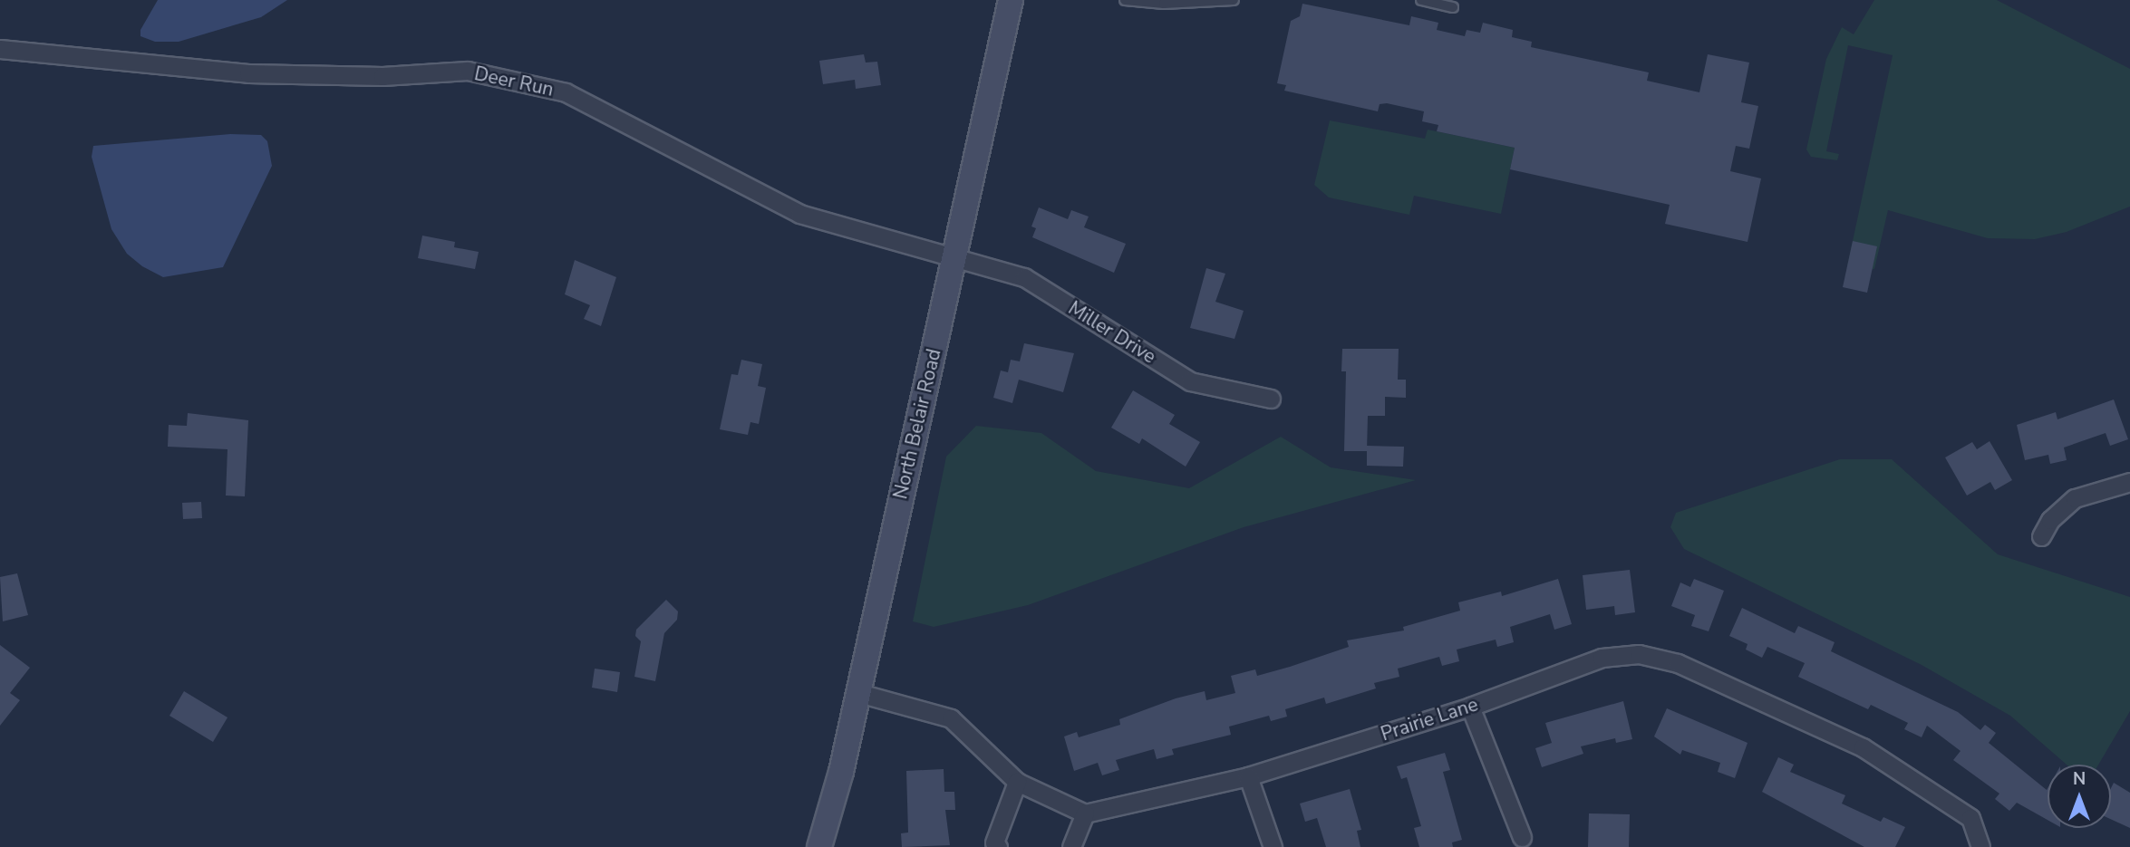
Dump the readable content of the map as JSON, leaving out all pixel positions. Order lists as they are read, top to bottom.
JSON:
{
  "streets": {
    "street": [
      "Deer Run",
      "Miller Drive",
      "North Belair Road",
      "Prairie Lane"
    ]
  },
  "crossings": [
    ["Deer Run", "Miller Drive"],
    ["Deer Run", "North Belair Road"],
    ["Miller Drive", "North Belair Road"]
  ],
  "north": "top"
}
